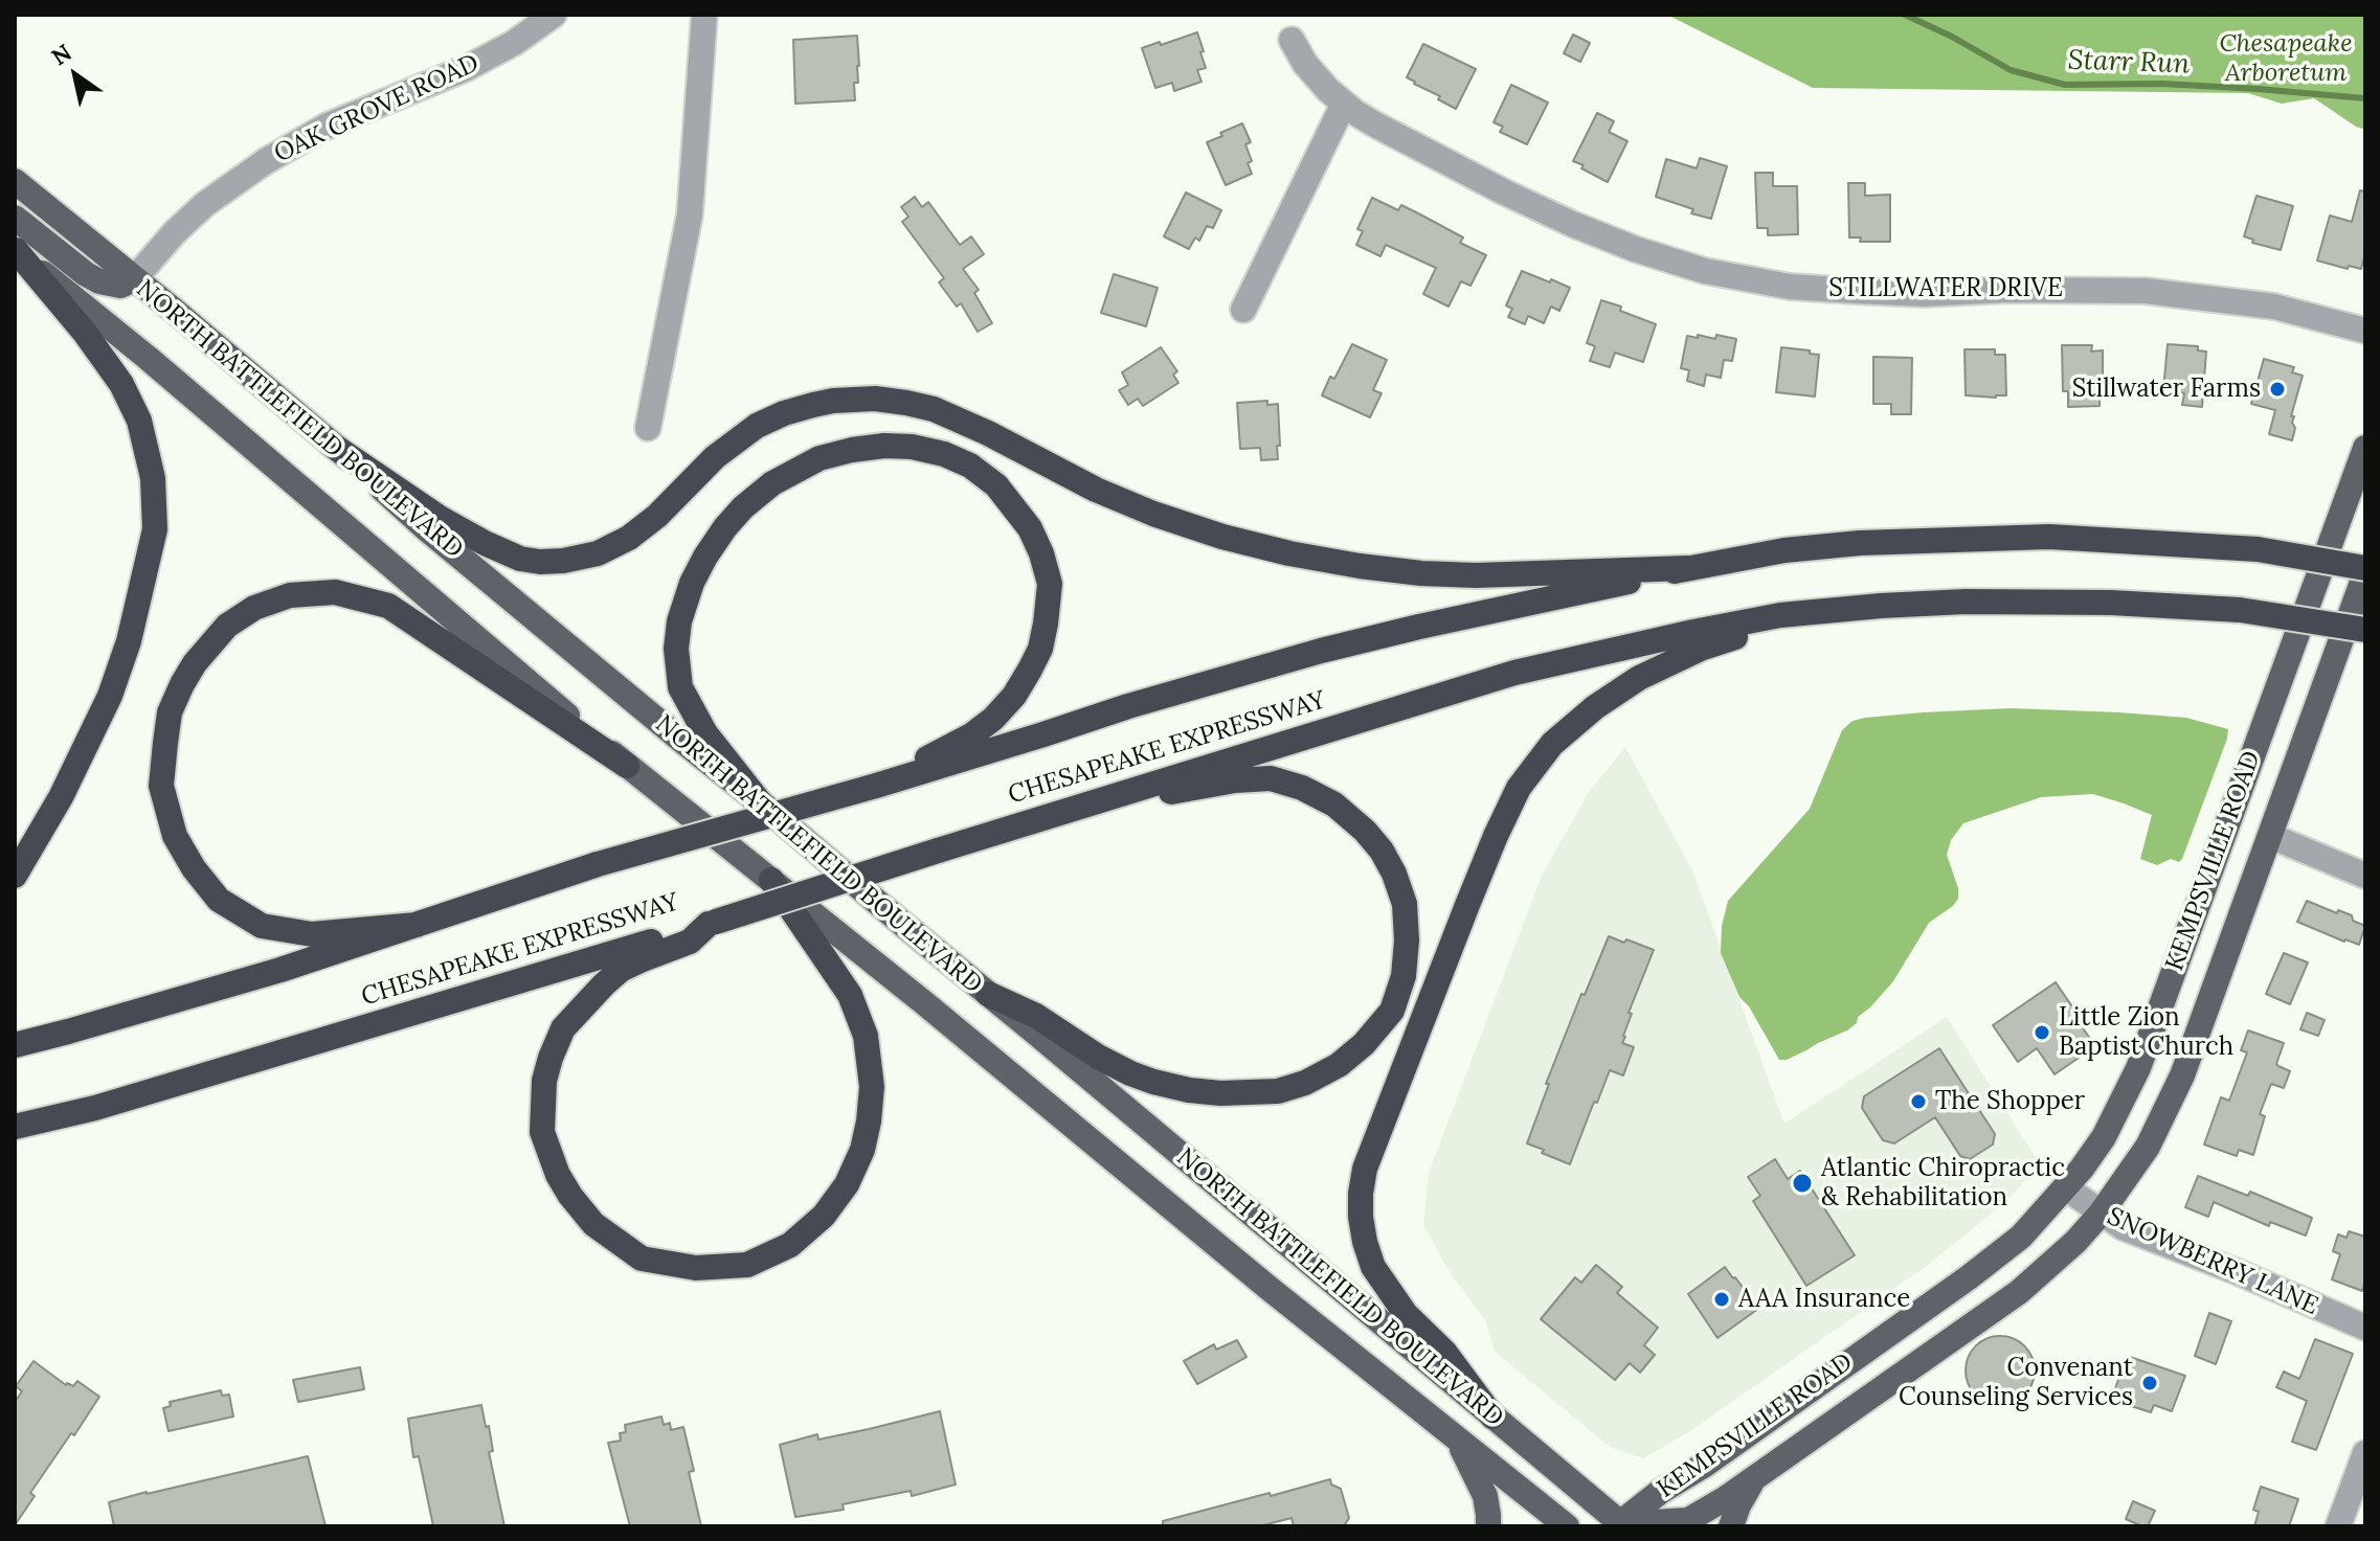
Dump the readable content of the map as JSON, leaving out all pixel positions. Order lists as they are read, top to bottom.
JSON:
{
  "streets": {
    "highway": ["CHESAPEAKE EXPRESSWAY"],
    "main road": ["NORTH BATTLEFIELD BOULEVARD", "KEMPSVILLE ROAD"],
    "street": ["OAK GROVE ROAD", "STILLWATER DRIVE", "SNOWBERRY LANE"]
  },
  "crossings": [
    ["OAK GROVE ROAD", "NORTH BATTLEFIELD BOULEVARD"],
    ["NORTH BATTLEFIELD BOULEVARD", "KEMPSVILLE ROAD"],
    ["CHESAPEAKE EXPRESSWAY", "KEMPSVILLE ROAD"],
    ["KEMPSVILLE ROAD", "SNOWBERRY LANE"]
  ],
  "water": ["Starr Run"],
  "parks": ["Chesapeake Arboretum"],
  "places": [
    "Stillwater Farms",
    "Little Zion Baptist Church",
    "The Shopper",
    "Atlantic Chiropractic & Rehabilitation",
    "AAA Insurance",
    "Convenant Counseling Services"
  ],
  "north": "top left"
}
